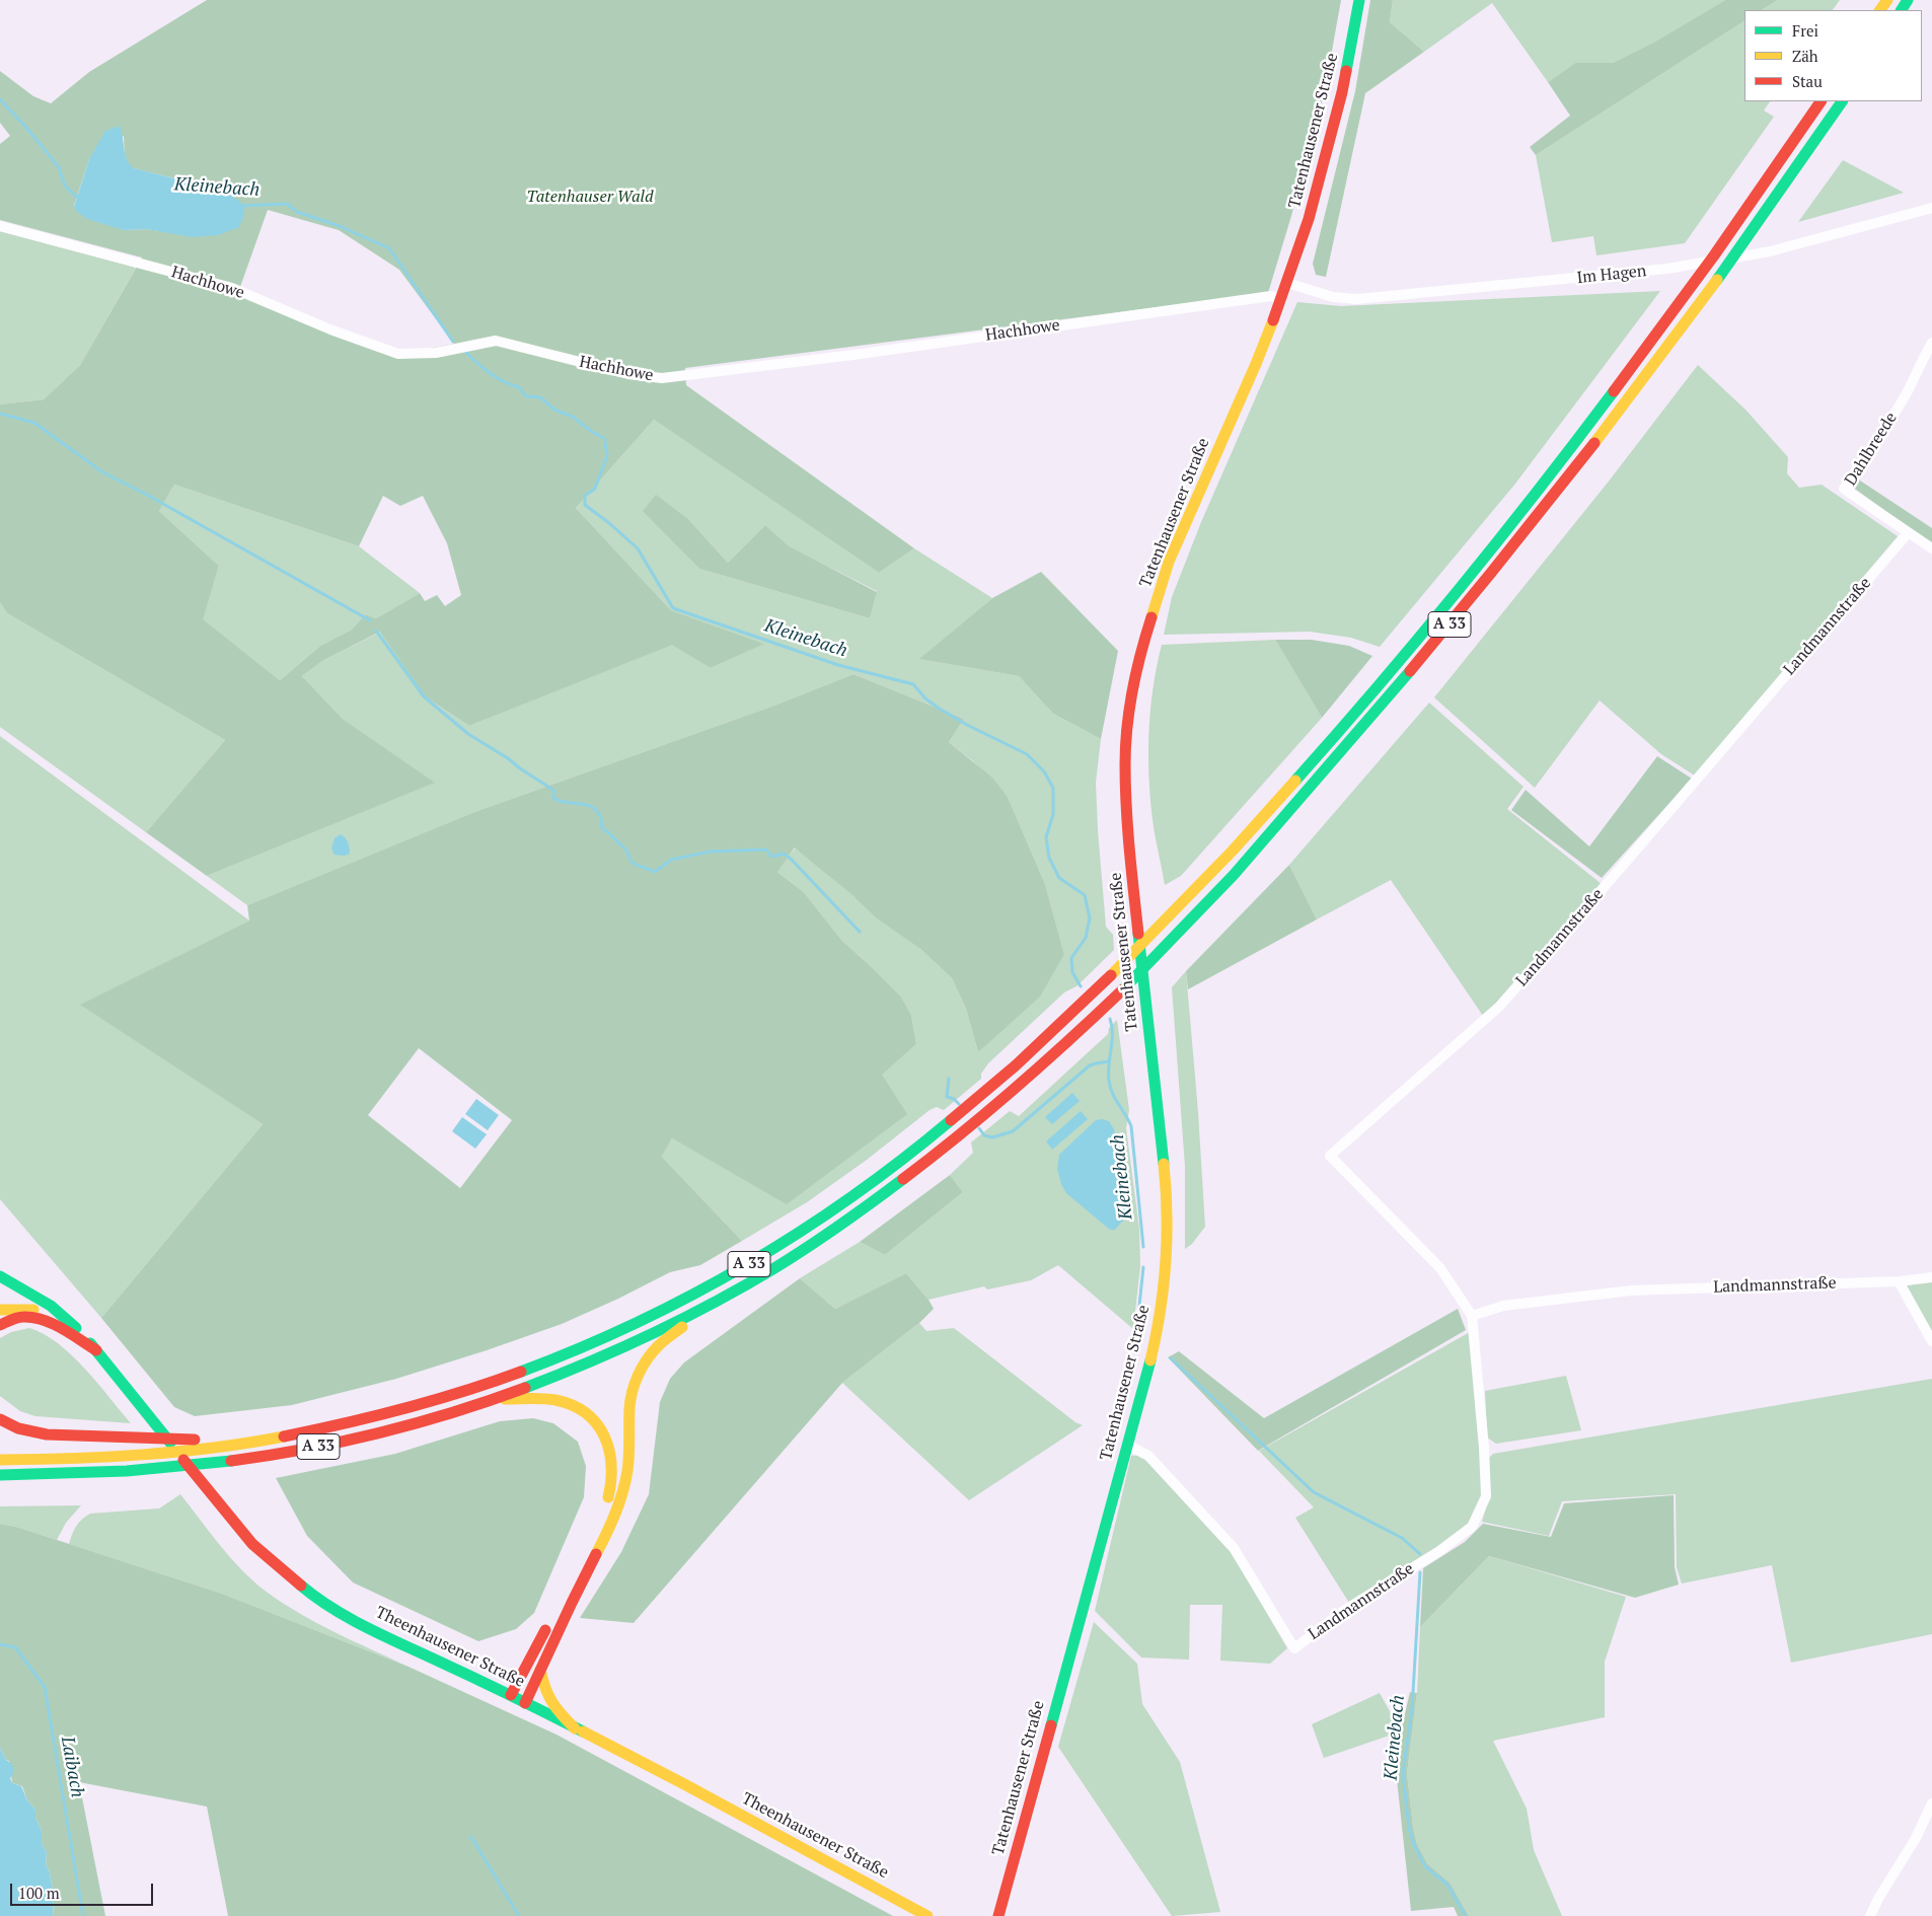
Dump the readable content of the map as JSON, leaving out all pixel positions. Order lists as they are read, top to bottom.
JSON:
{
  "streets": {
    "main road": ["Tatenhausener Straße", "A 33", "Theenhausener Straße"],
    "street": [
      "Im Hagen",
      "Hachhowe",
      "Dahlbreede",
      "Landmannstraße"
    ]
  },
  "crossings": [
    ["Tatenhausener Straße", "Im Hagen"],
    ["Tatenhausener Straße", "Hachhowe"],
    ["Tatenhausener Straße", "Landmannstraße"],
    ["Dahlbreede", "Landmannstraße"]
  ],
  "water": ["Kleinebach", "Laibach"],
  "parks": ["Tatenhauser Wald"],
  "legend": ["Frei", "Zäh", "Stau"],
  "scale_bar": "100 m"
}
